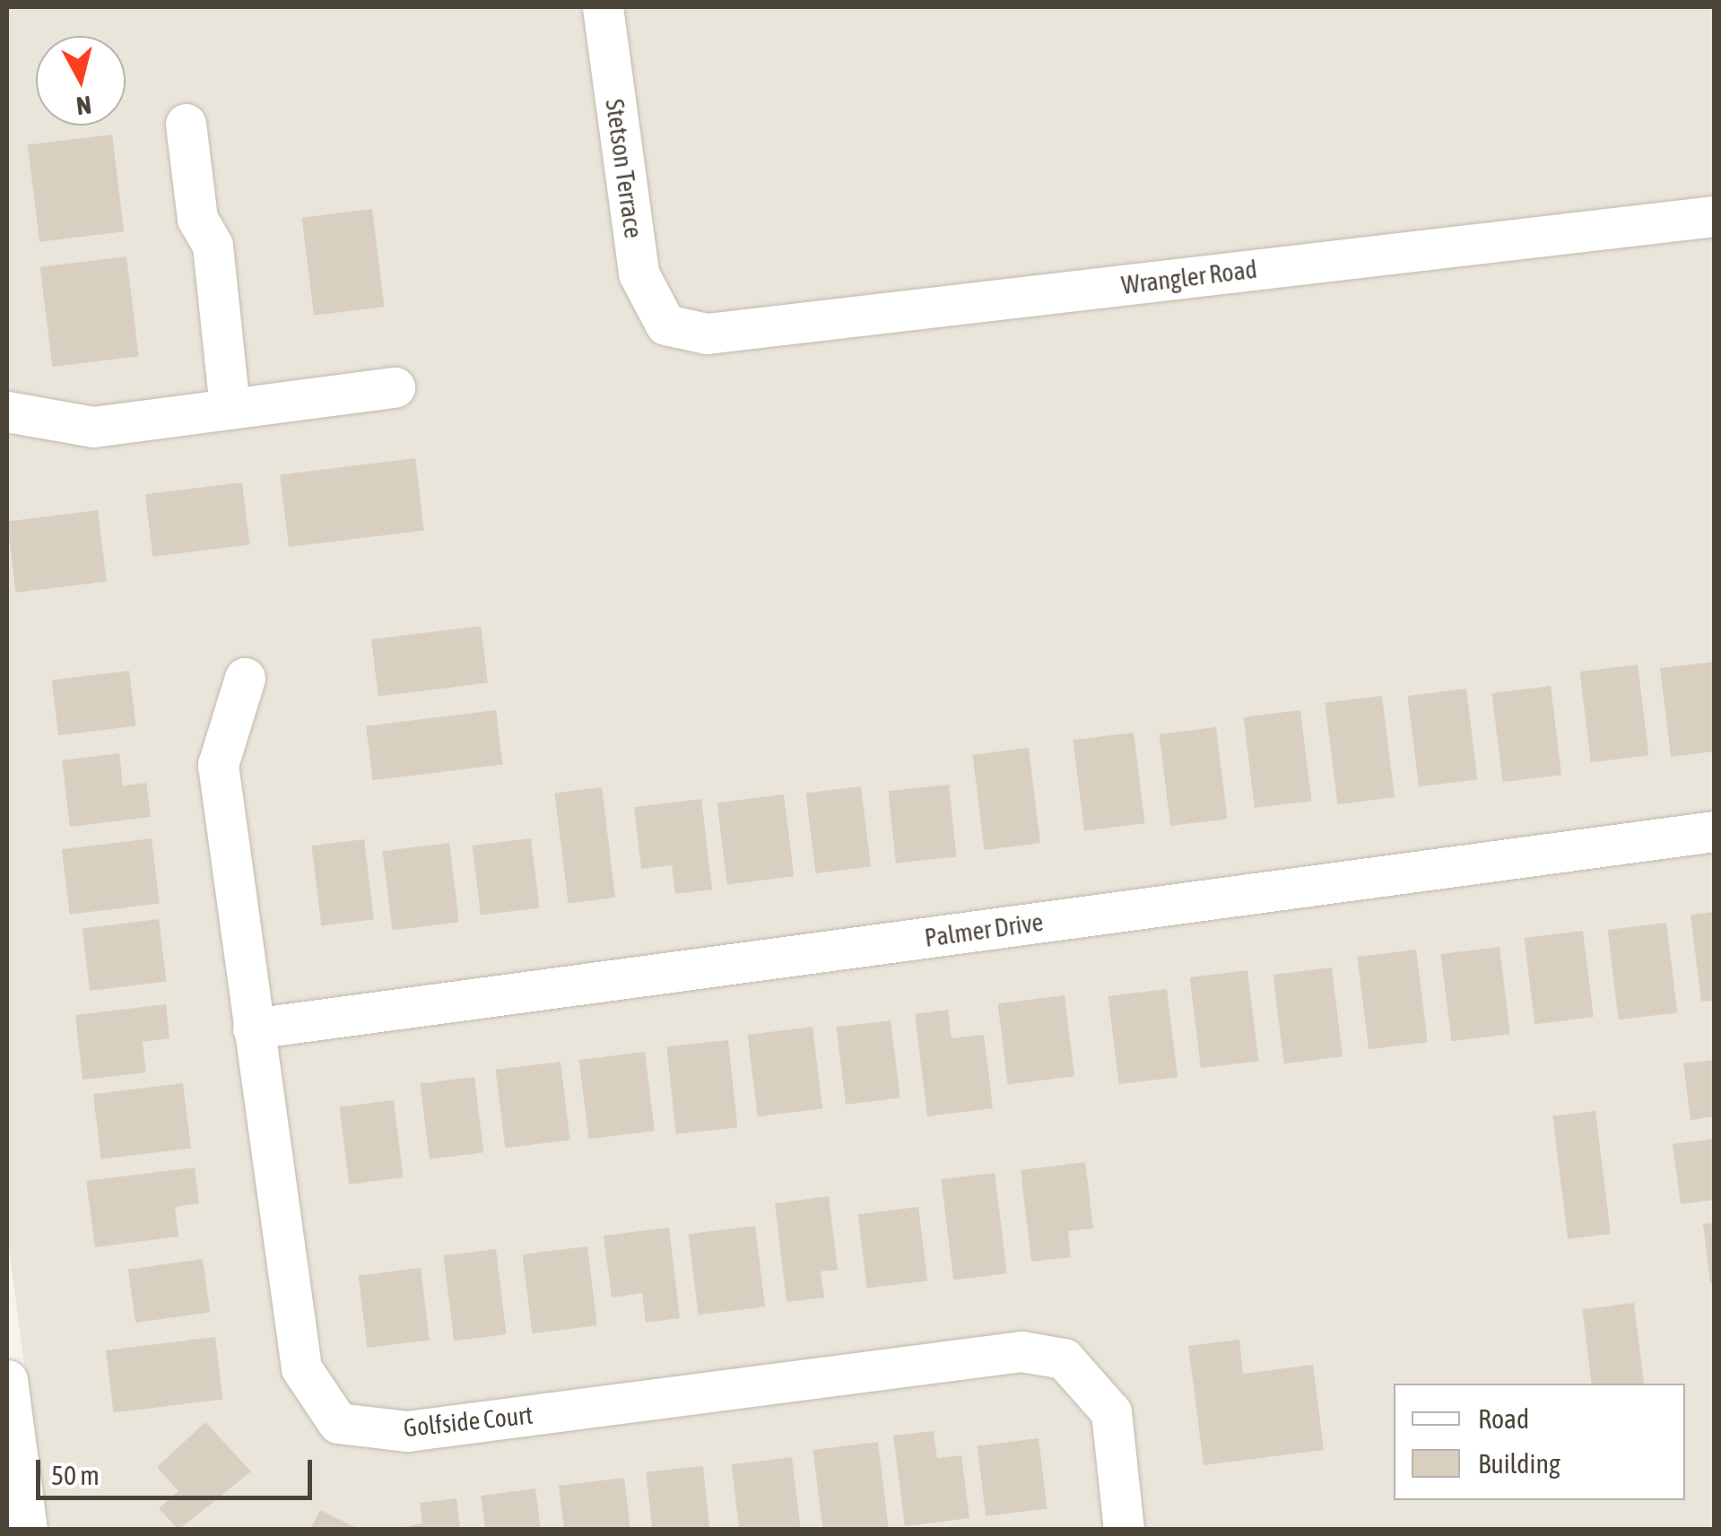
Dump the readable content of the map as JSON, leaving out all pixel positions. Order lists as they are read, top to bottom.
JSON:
{
  "streets": {
    "street": [
      "Stetson Terrace",
      "Wrangler Road",
      "Palmer Drive",
      "Golfside Court"
    ]
  },
  "crossings": [
    ["Stetson Terrace", "Wrangler Road"],
    ["Palmer Drive", "Golfside Court"]
  ],
  "legend": ["Road", "Building"],
  "scale_bar": "50 m",
  "north": "bottom"
}
